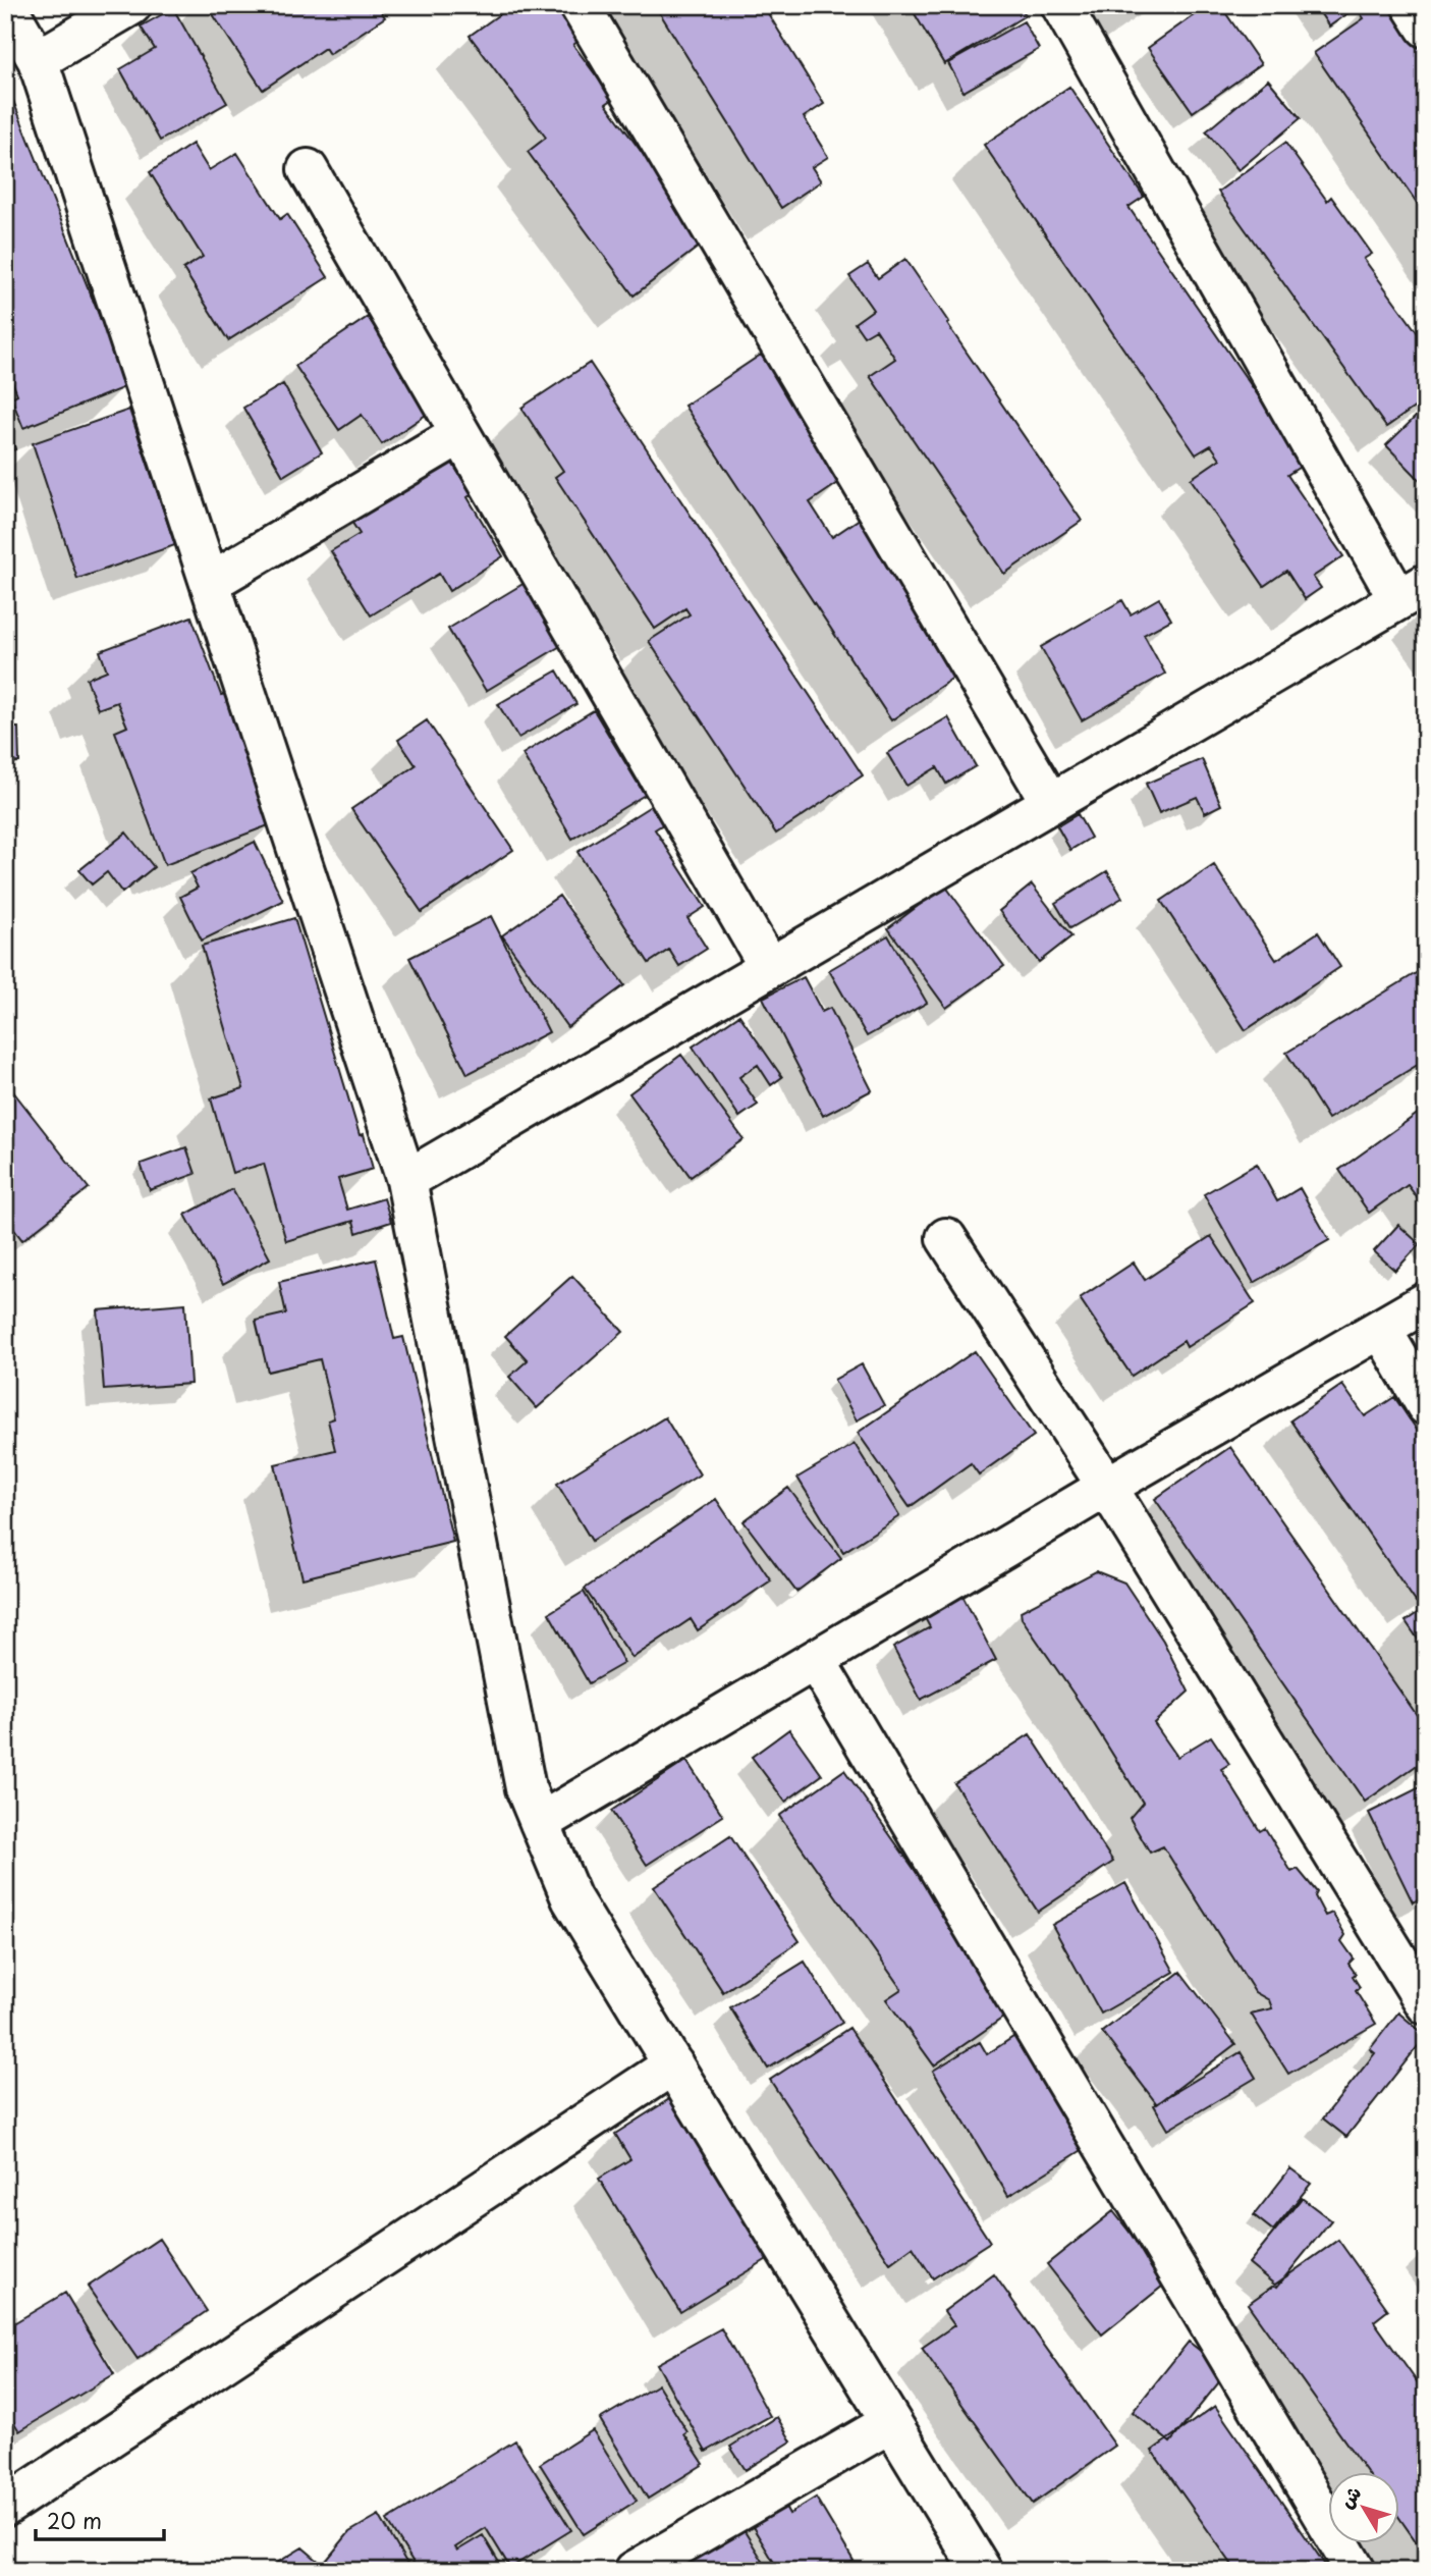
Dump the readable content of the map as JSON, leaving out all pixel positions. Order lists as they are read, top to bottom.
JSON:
{
  "scale_bar": "20 m",
  "north": "top left"
}
